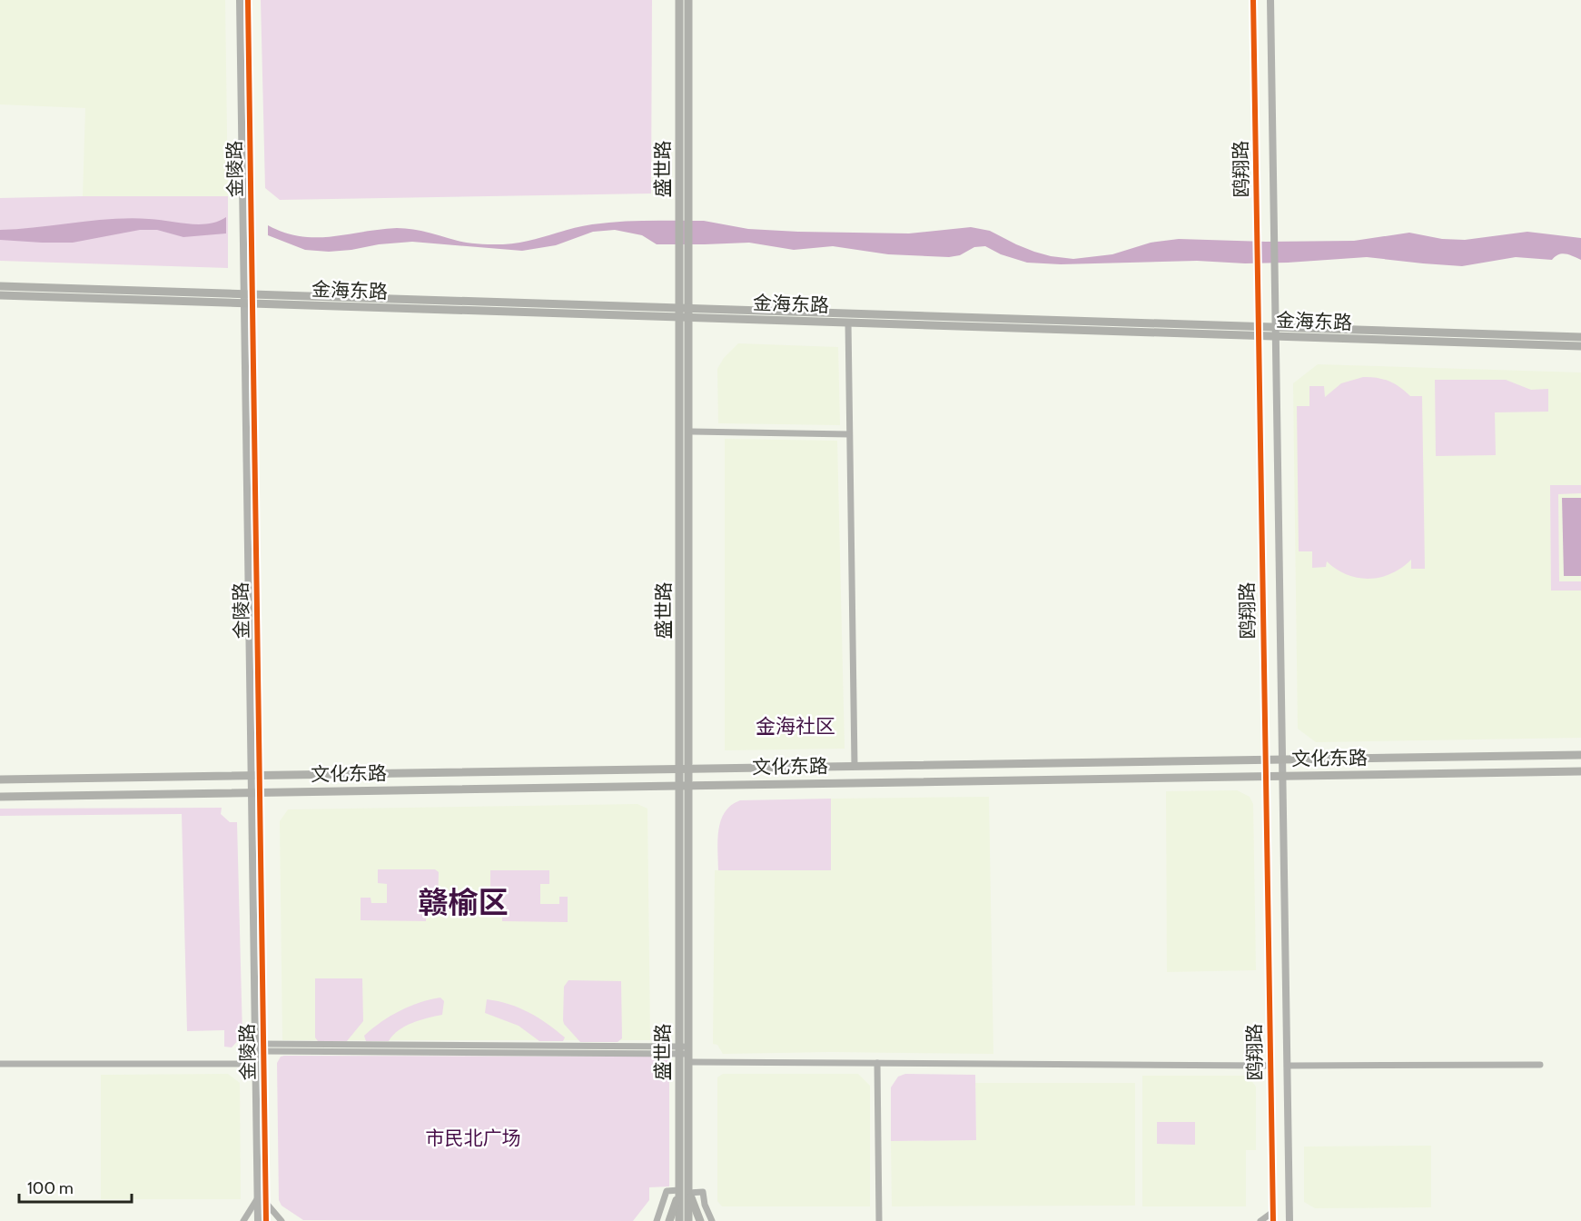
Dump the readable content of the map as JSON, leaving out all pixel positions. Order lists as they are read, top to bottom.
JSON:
{
  "streets": {
    "main road": ["盛世路", "金海东路", "文化东路"],
    "street": ["金陵路", "鸥翔路"]
  },
  "crossings": [
    ["金陵路", "金海东路"],
    ["金陵路", "文化东路"],
    ["盛世路", "金海东路"],
    ["盛世路", "文化东路"],
    ["鸥翔路", "金海东路"],
    ["鸥翔路", "文化东路"]
  ],
  "districts": ["金海社区", "赣榆区"],
  "parks": ["市民北广场"],
  "scale_bar": "100 m"
}
